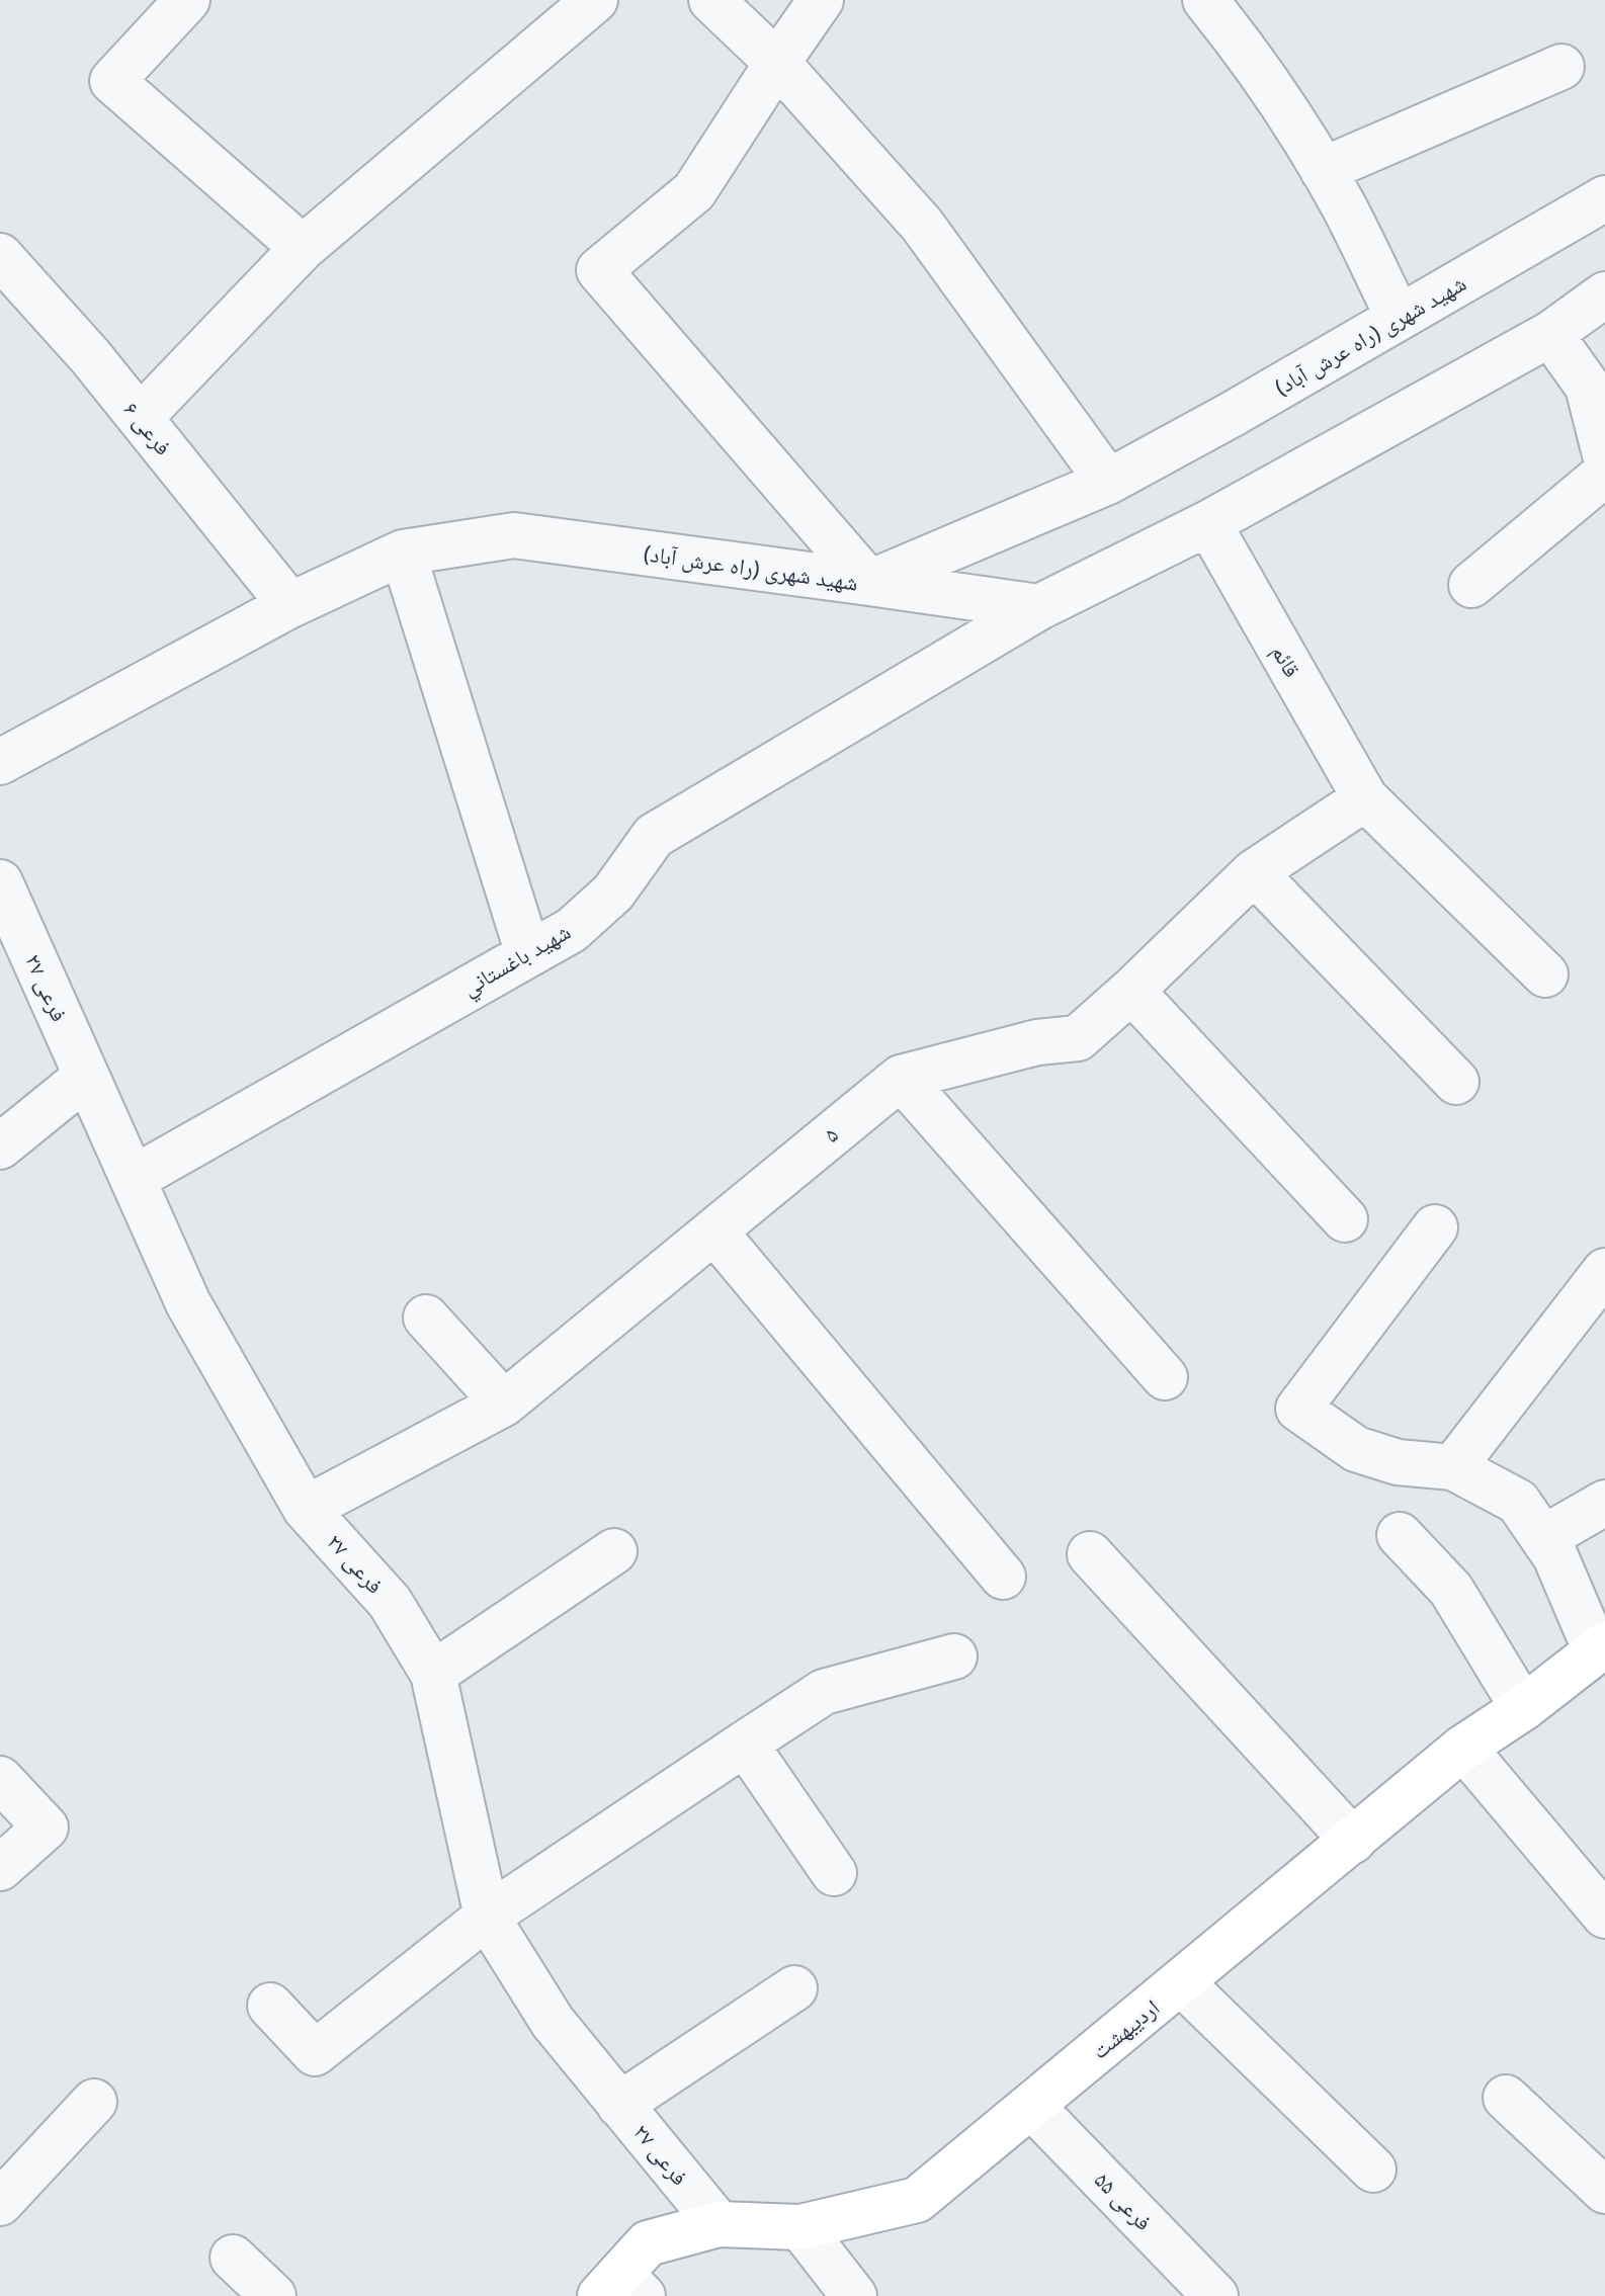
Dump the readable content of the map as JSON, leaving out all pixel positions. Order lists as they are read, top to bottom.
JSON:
{
  "streets": {
    "main road": ["اردیبهشت"],
    "street": [
      "شهید شهری (راه عرش آباد)",
      "فرعی ۶",
      "قائم",
      "شهيد باغستاني",
      "فرعی ۲۷",
      "۵",
      "فرعی ۵۵"
    ]
  },
  "crossings": [
    ["شهید شهری (راه عرش آباد)", "فرعی ۶"],
    ["قائم", "شهيد باغستاني"],
    ["قائم", "۵"],
    ["شهيد باغستاني", "فرعی ۲۷"],
    ["فرعی ۲۷", "۵"],
    ["فرعی ۲۷", "اردیبهشت"],
    ["اردیبهشت", "فرعی ۵۵"]
  ]
}
